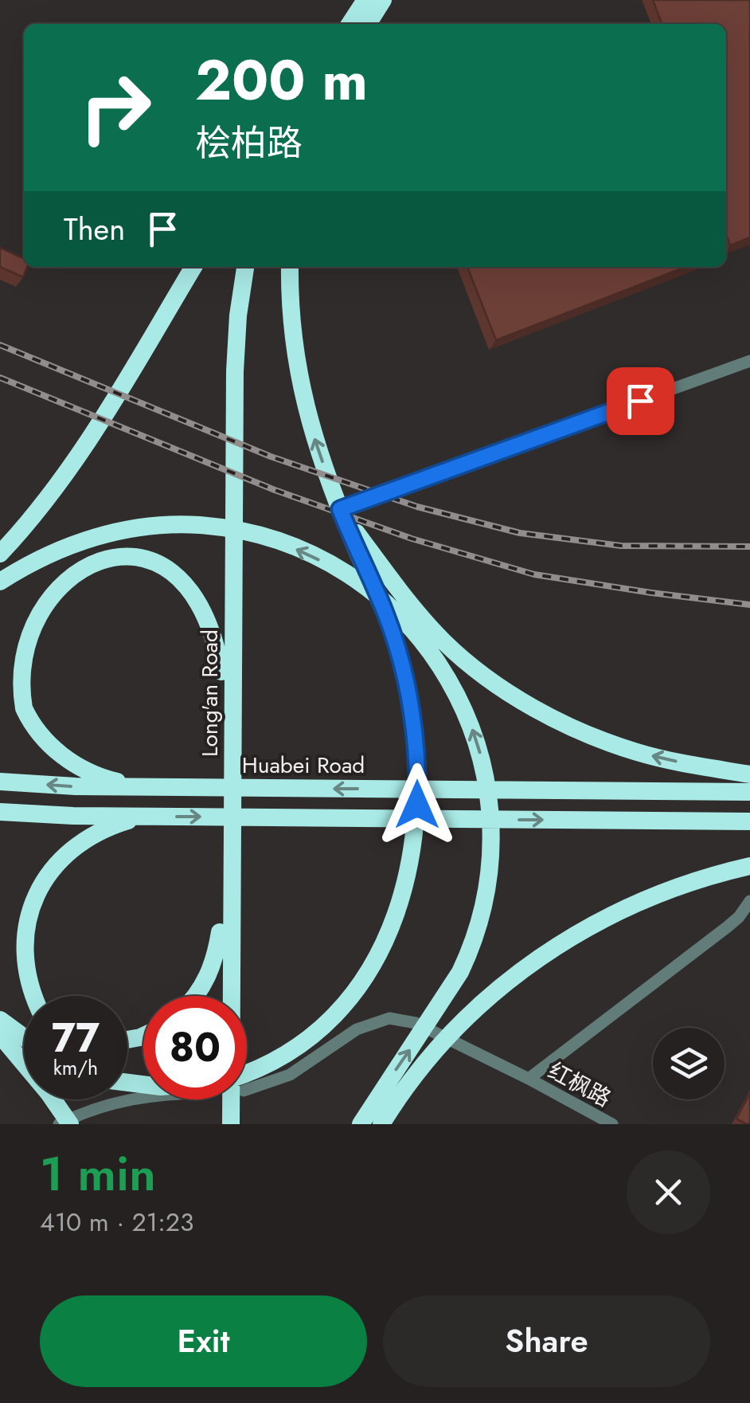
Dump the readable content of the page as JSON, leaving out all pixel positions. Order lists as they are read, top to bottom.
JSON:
{
  "streets": {
    "highway": ["Long'an Road", "Huabei Road"],
    "street": ["红枫路"]
  },
  "page": {
    "turn": ["200 m", "桧柏路"],
    "then": "Then",
    "speed": "77 km/h",
    "limit": "80",
    "heading": ["1 min", "410 m · 21:23"],
    "buttons": ["Exit", "Share"]
  }
}
